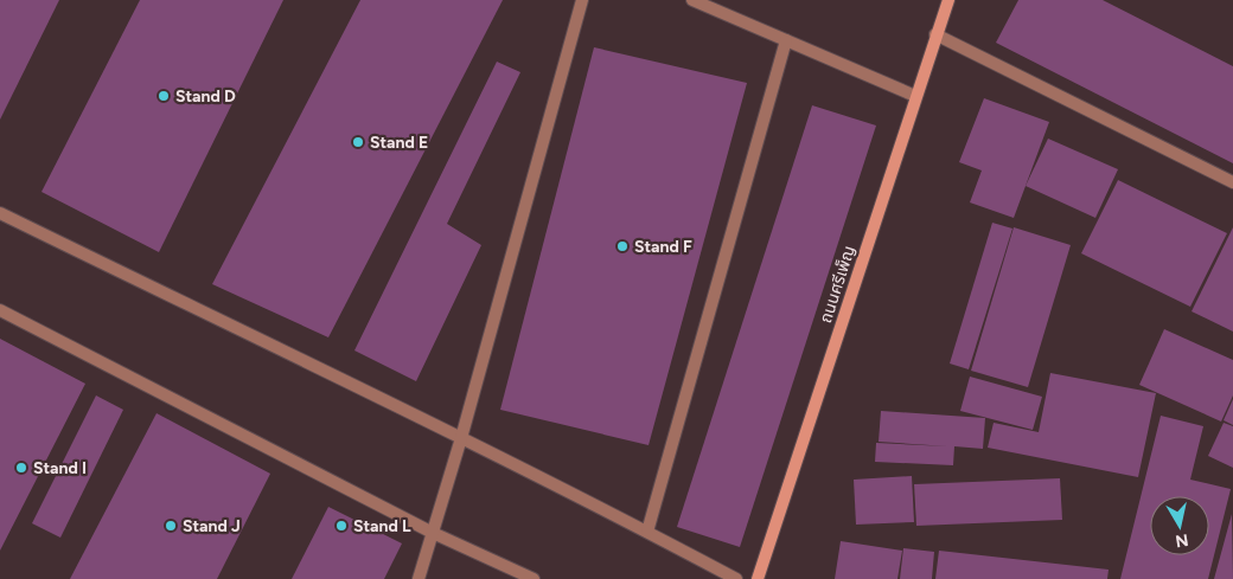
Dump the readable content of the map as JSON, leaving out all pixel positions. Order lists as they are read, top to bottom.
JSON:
{
  "streets": {
    "main road": ["ถนนศรีเพ็ญ"]
  },
  "places": [
    "Stand D",
    "Stand E",
    "Stand F",
    "Stand I",
    "Stand J",
    "Stand L"
  ],
  "north": "bottom"
}
